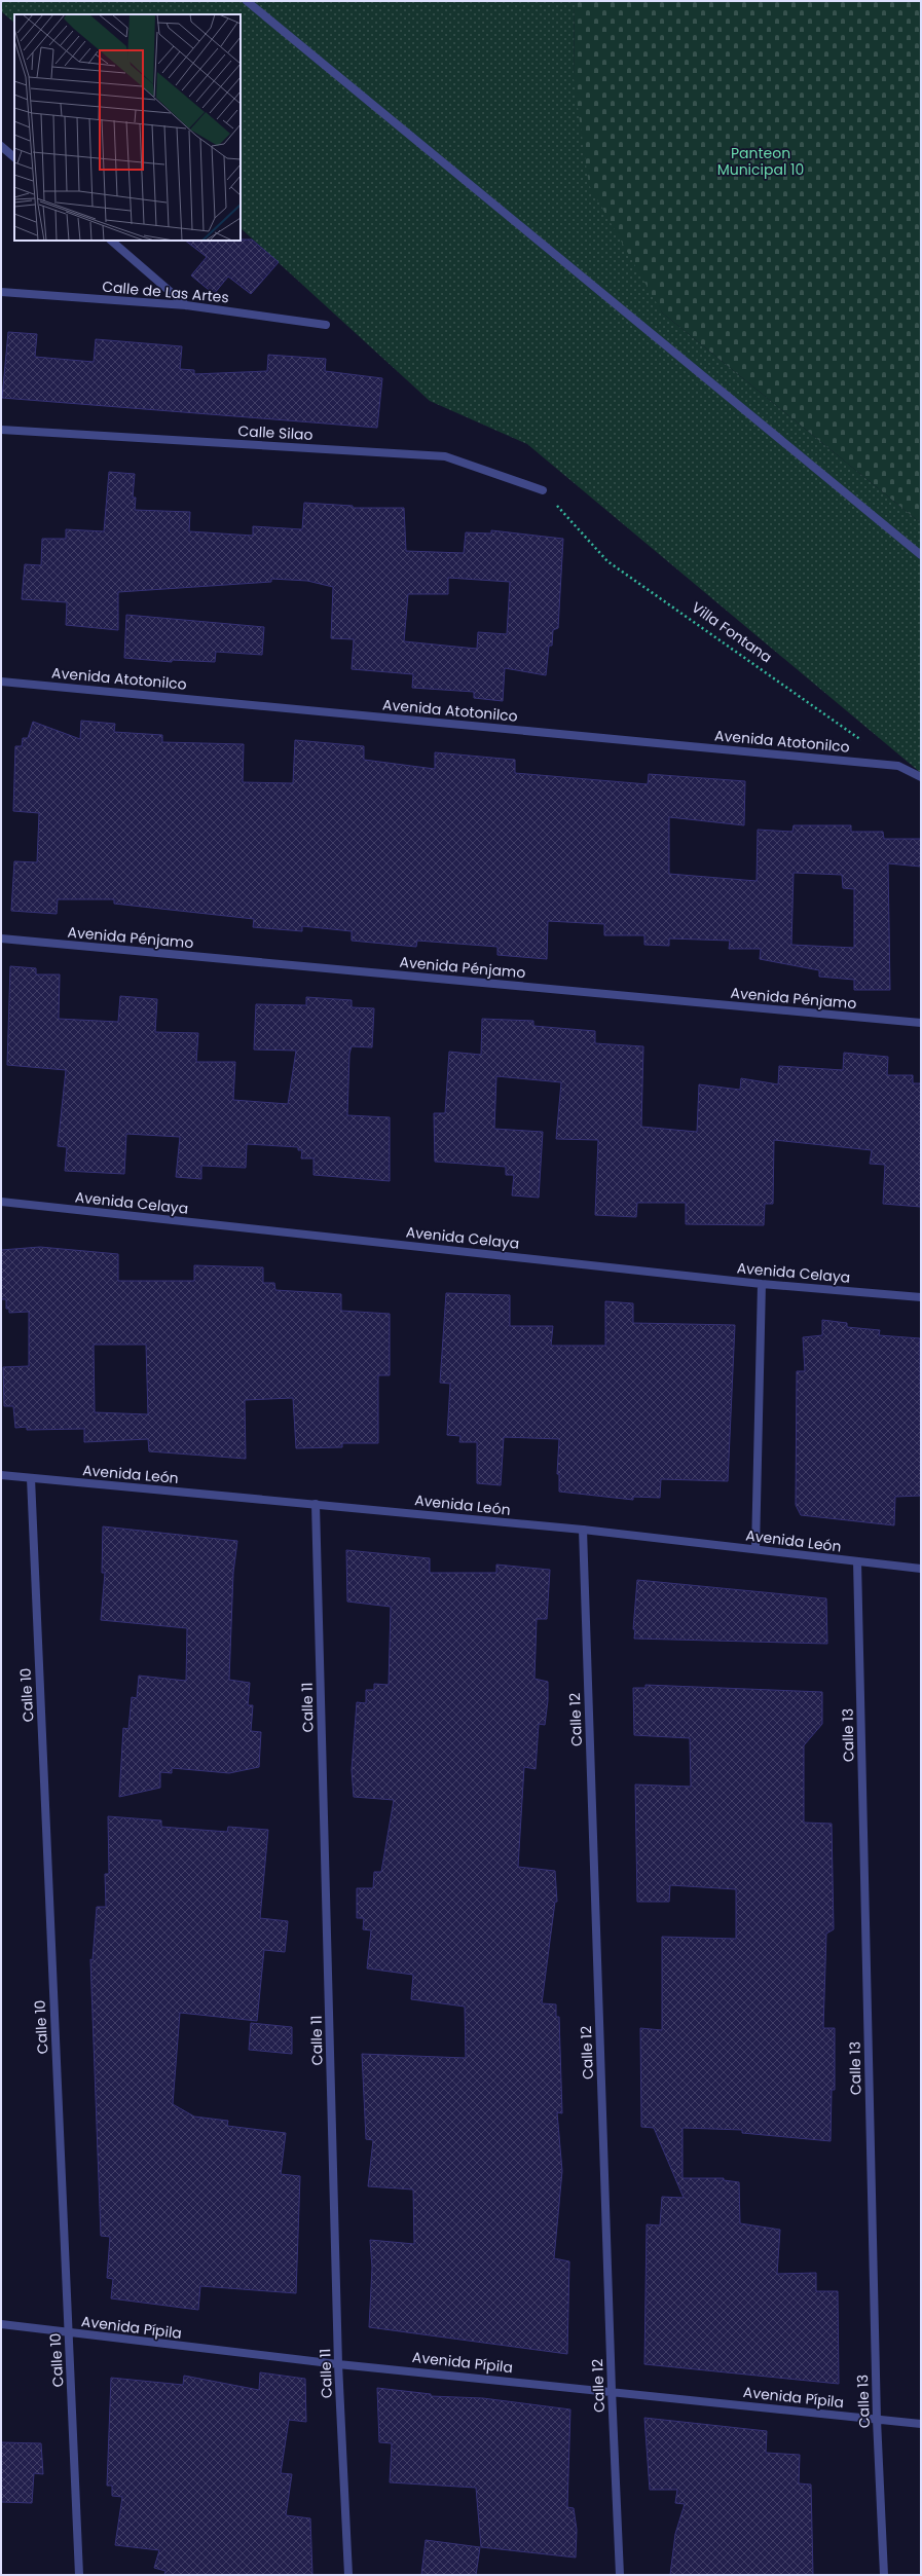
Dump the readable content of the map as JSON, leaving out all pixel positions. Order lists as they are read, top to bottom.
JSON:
{
  "streets": {
    "street": [
      "Calle de Las Artes",
      "Calle Silao",
      "Avenida Atotonilco",
      "Avenida Pénjamo",
      "Avenida Celaya",
      "Avenida León",
      "Calle 10",
      "Calle 11",
      "Calle 12",
      "Calle 13",
      "Avenida Pípila"
    ],
    "path": ["Villa Fontana"]
  },
  "crossings": [
    ["Calle Silao", "Villa Fontana"],
    ["Avenida León", "Calle 10"],
    ["Avenida León", "Calle 11"],
    ["Avenida León", "Calle 12"],
    ["Avenida León", "Calle 13"],
    ["Calle 10", "Avenida Pípila"],
    ["Calle 11", "Avenida Pípila"],
    ["Calle 12", "Avenida Pípila"],
    ["Calle 13", "Avenida Pípila"]
  ],
  "parks": ["Panteon Municipal 10"]
}
